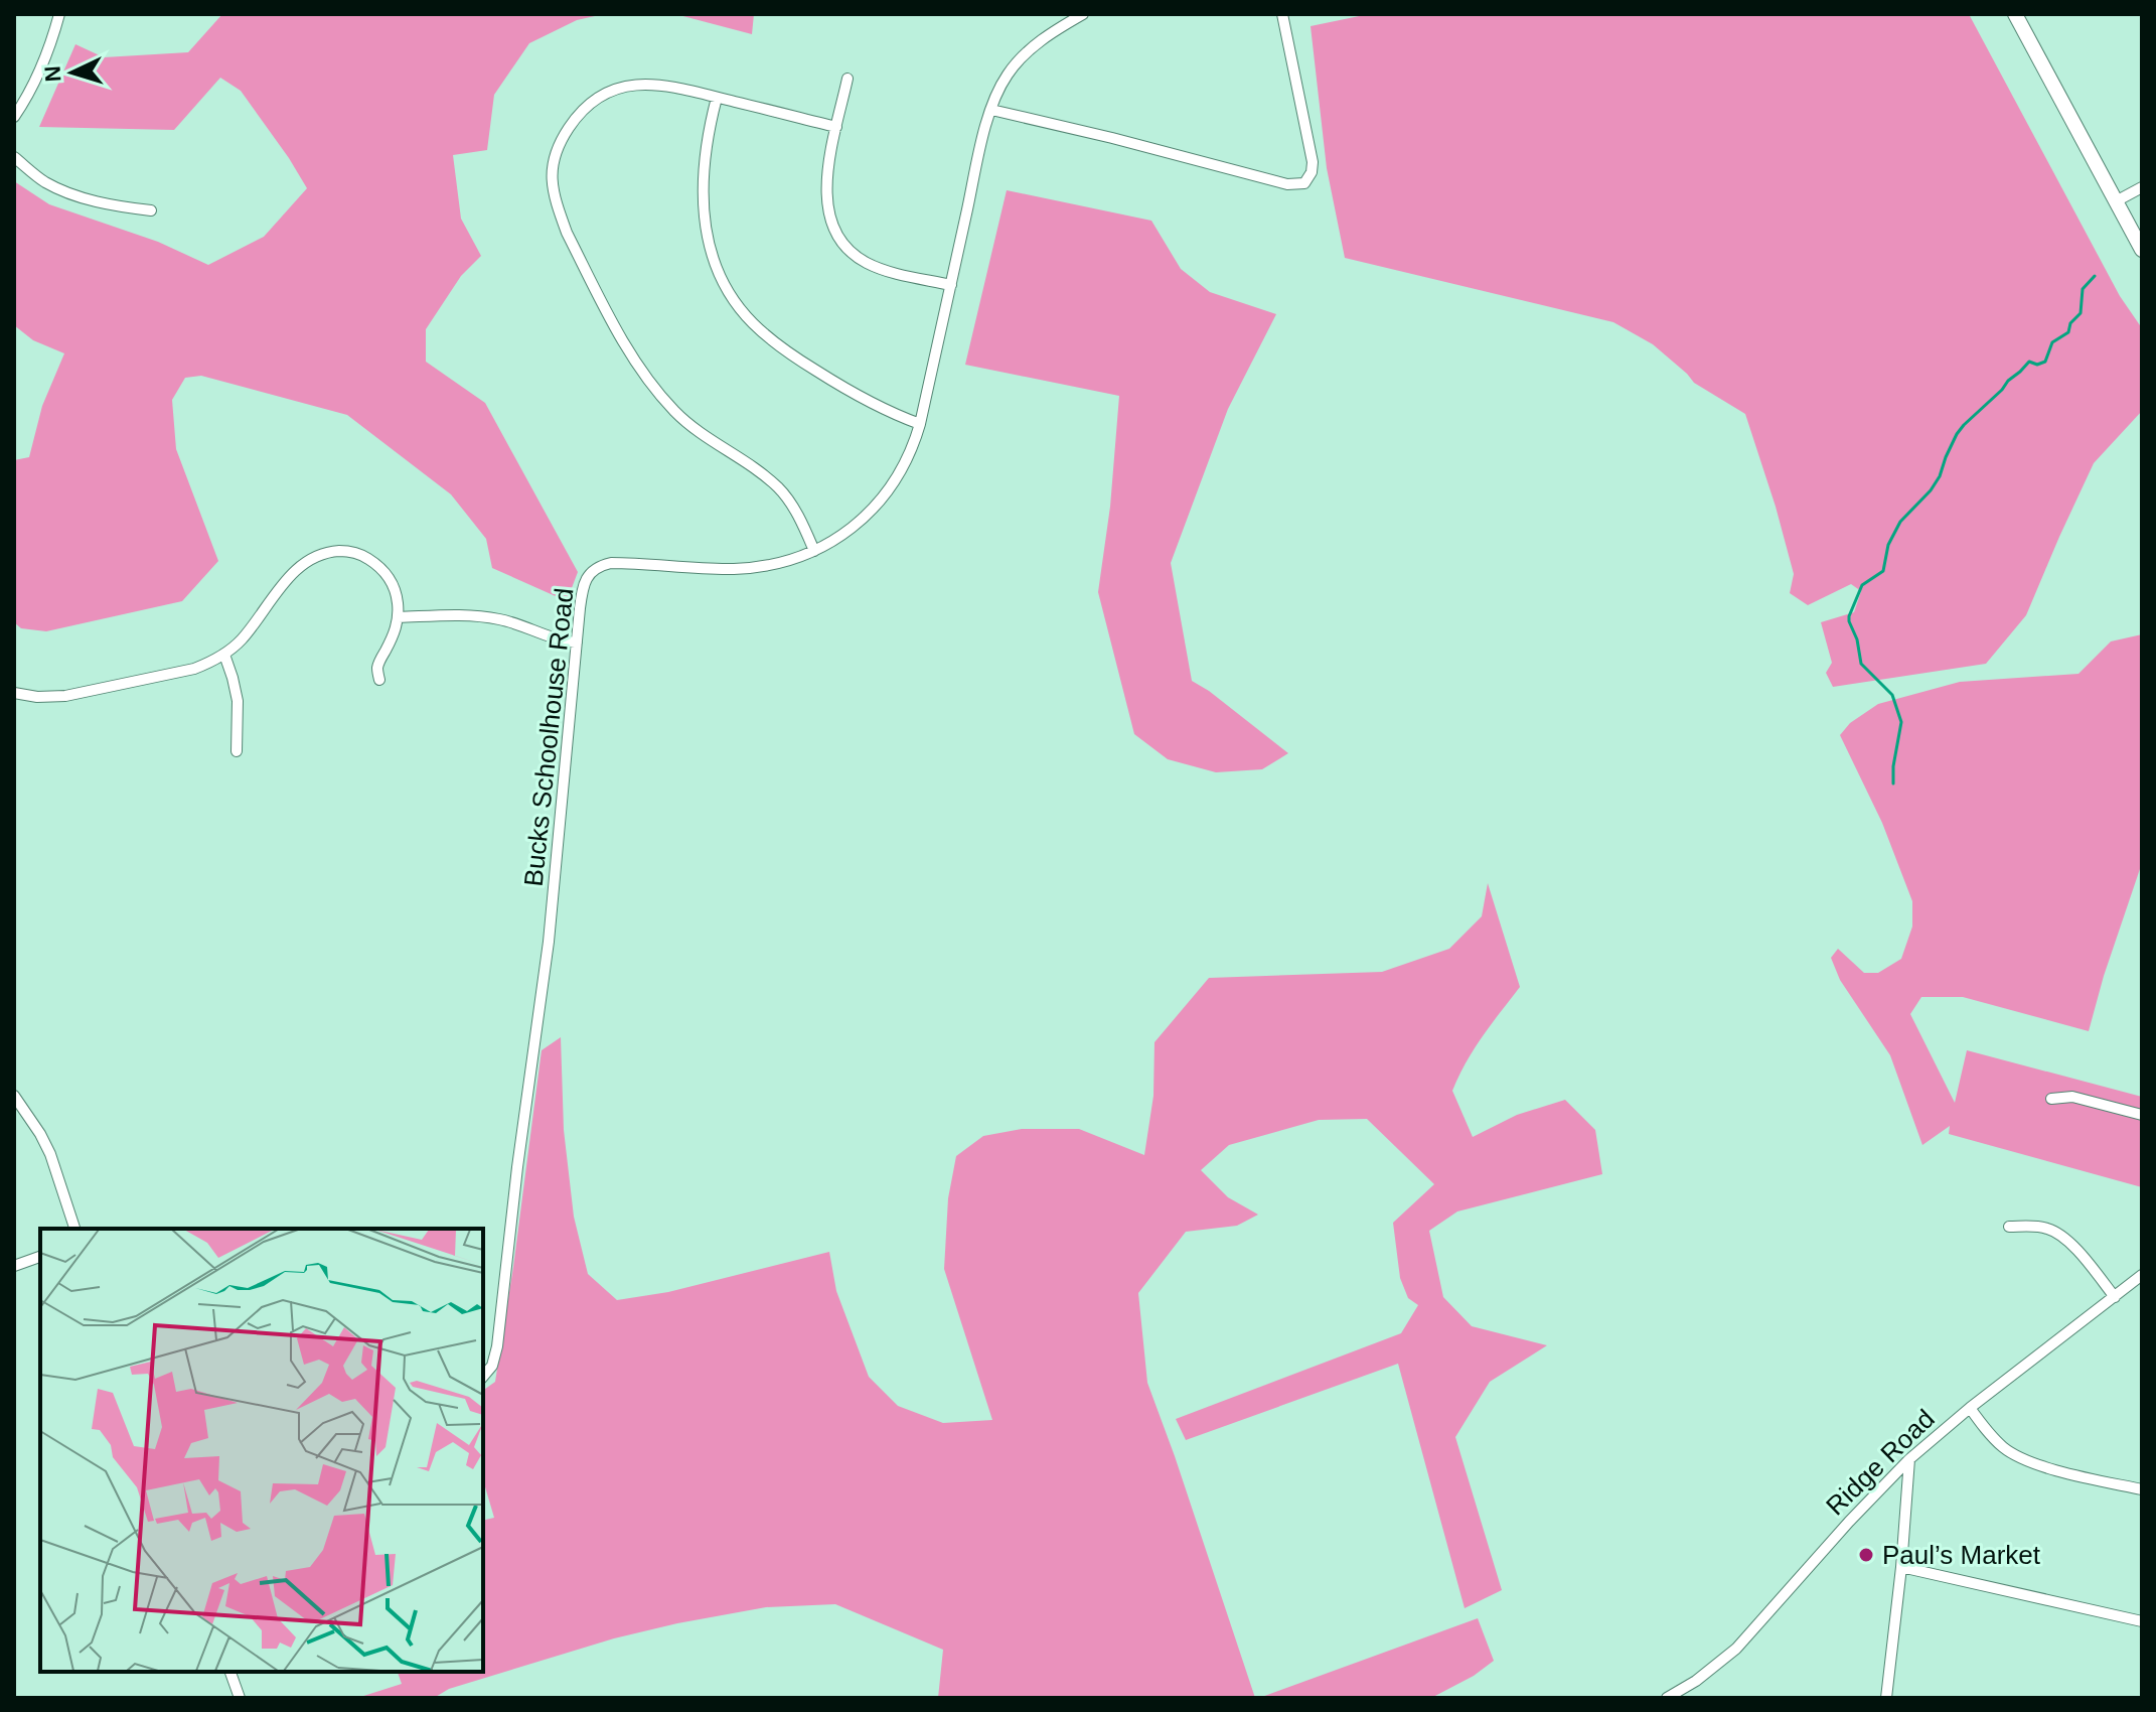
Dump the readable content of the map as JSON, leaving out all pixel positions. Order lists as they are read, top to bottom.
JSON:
{
  "streets": {
    "street": ["Bucks Schoolhouse Road", "Ridge Road"]
  },
  "places": ["Paul’s Market"],
  "north": "left"
}
